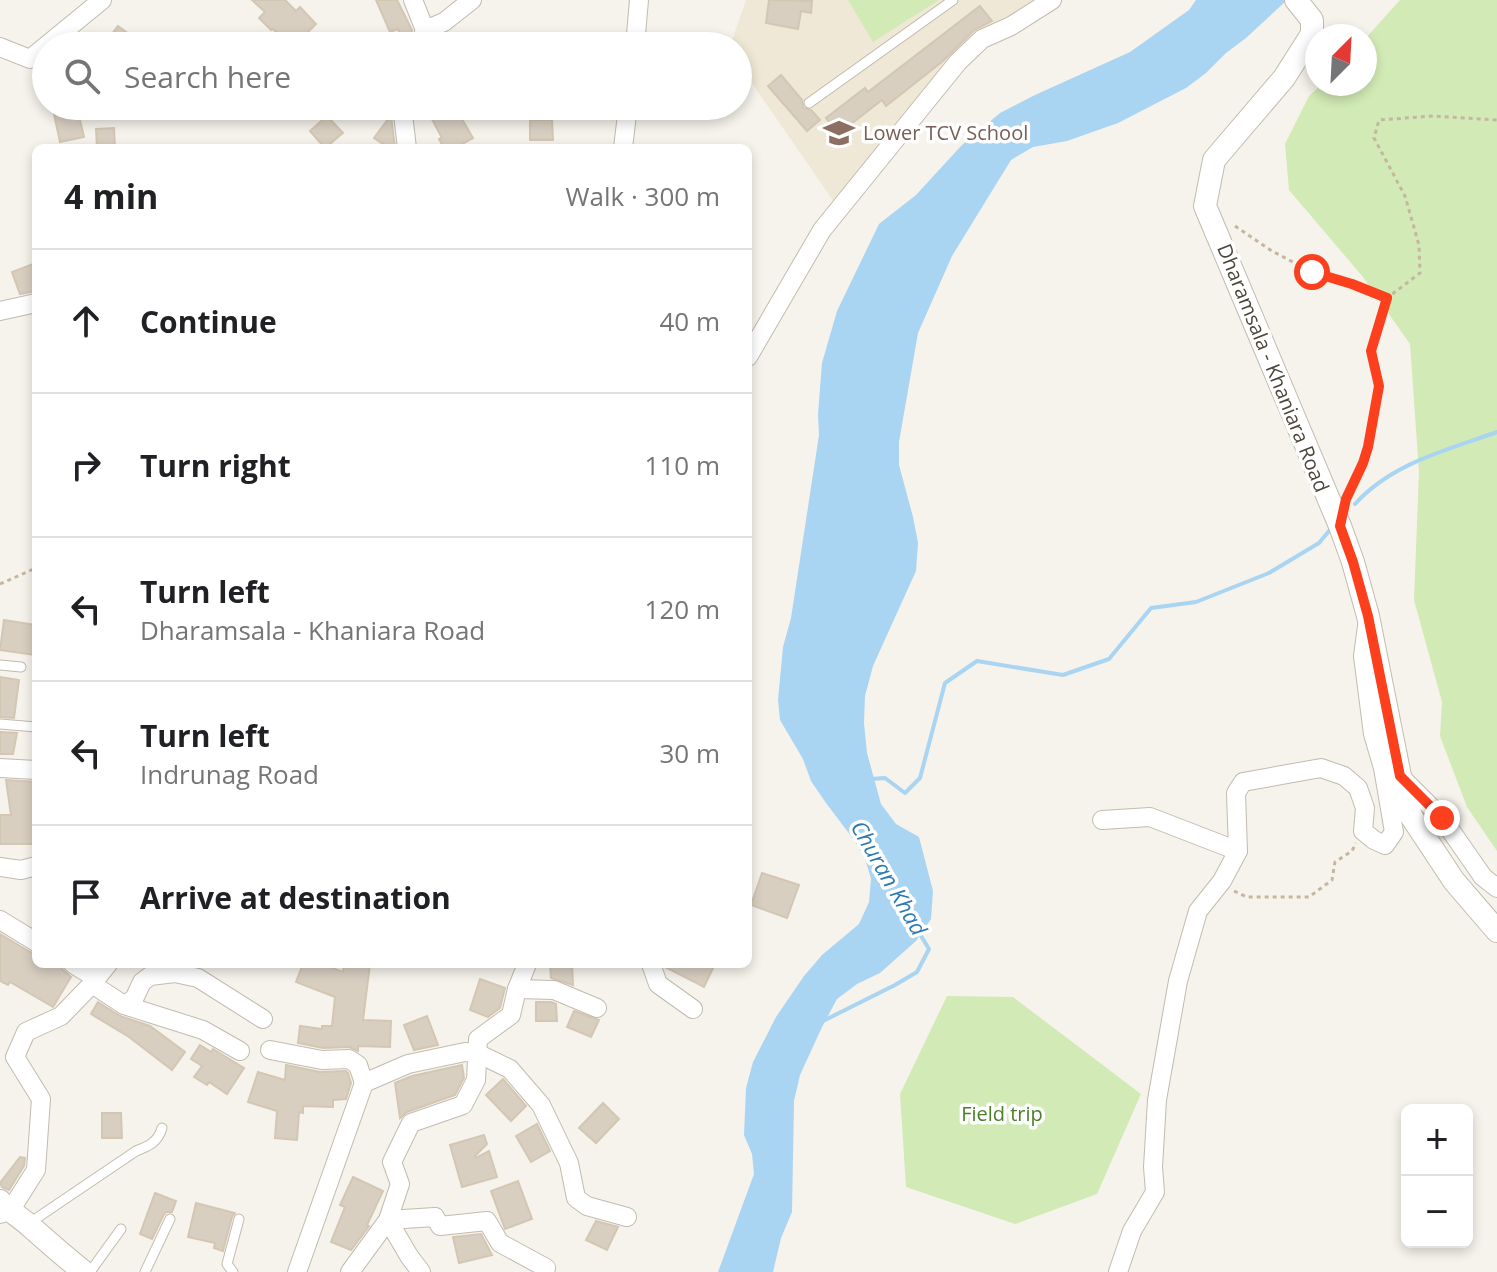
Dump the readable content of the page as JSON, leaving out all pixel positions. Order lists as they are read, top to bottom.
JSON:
{
  "streets": {
    "street": ["Dharamsala - Khaniara Road"]
  },
  "water": ["Churan Khad"],
  "parks": ["Field trip"],
  "places": {
    "school or university": ["Lower TCV School"]
  },
  "north": "top right",
  "page": {
    "search": "Search here",
    "heading": ["4 min", "Walk · 300 m"],
    "list": [
      ["Continue", "40 m"],
      ["Turn right", "110 m"],
      ["Turn left", "Dharamsala - Khaniara Road", "120 m"],
      ["Turn left", "Indrunag Road", "30 m"],
      "Arrive at destination"
    ],
    "map_buttons": ["+", "−"]
  }
}
